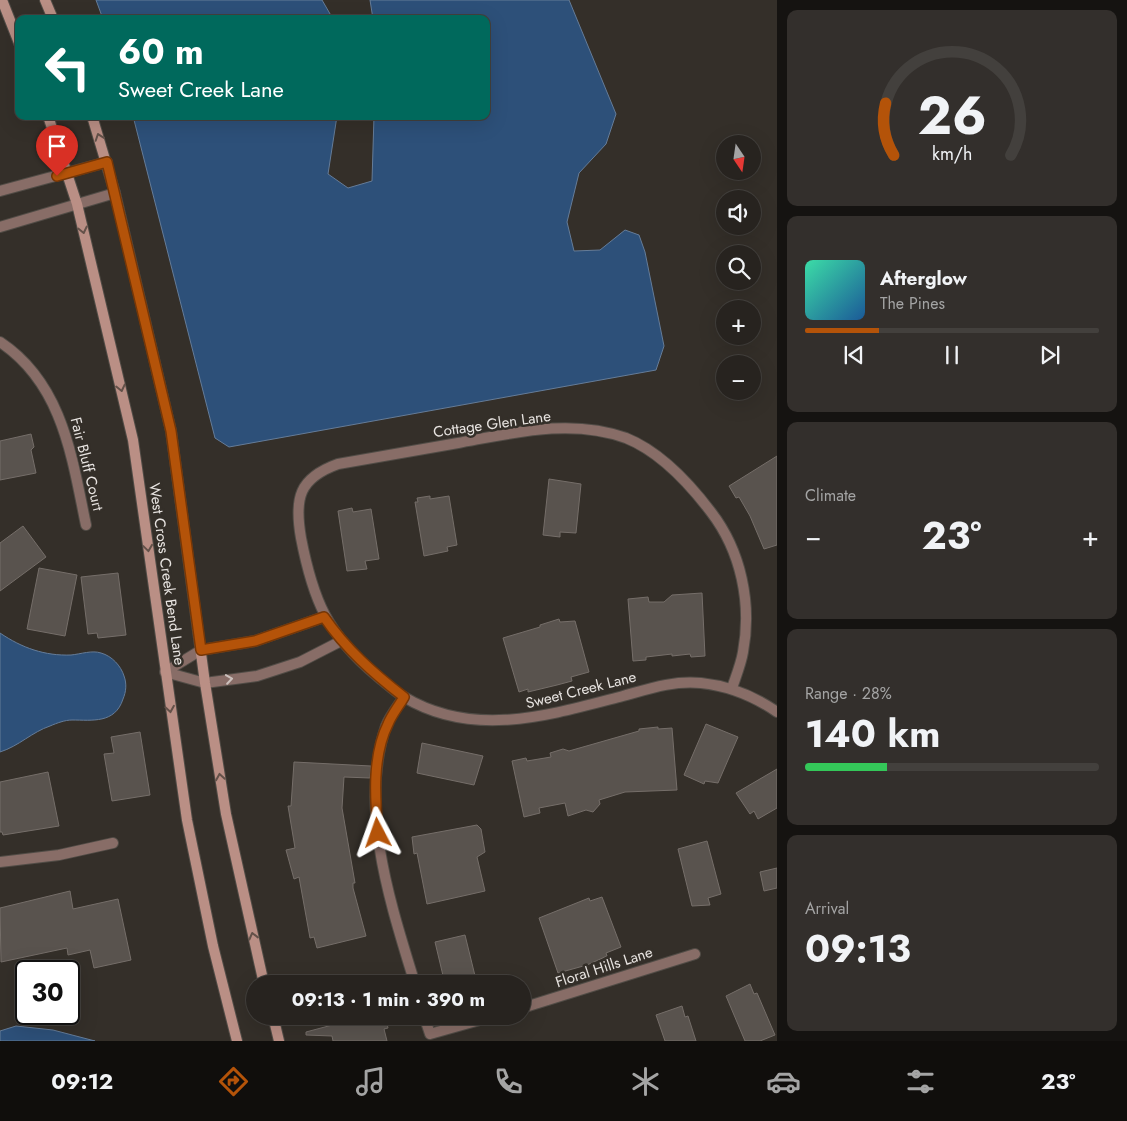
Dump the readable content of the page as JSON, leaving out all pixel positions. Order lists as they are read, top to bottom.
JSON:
{
  "streets": {
    "main road": ["West Cross Creek Bend Lane"],
    "street": [
      "Cottage Glen Lane",
      "Fair Bluff Court",
      "Sweet Creek Lane",
      "Floral Hills Lane"
    ]
  },
  "crossings": [
    ["Cottage Glen Lane", "Sweet Creek Lane"]
  ],
  "north": "bottom",
  "page": {
    "turn": ["60 m", "Sweet Creek Lane"],
    "map_buttons": ["+", "−"],
    "song": ["Afterglow", "The Pines"],
    "tile": [
      "Climate",
      ["Range · 28%", "140 km"],
      ["Arrival", "09:13"]
    ],
    "heat": ["−", "23°", "+"],
    "limit": "30",
    "trip": "09:13 · 1 min · 390 m",
    "tabs": ["09:12", "23°"],
    "gauge": ["26", "km/h"]
  }
}
